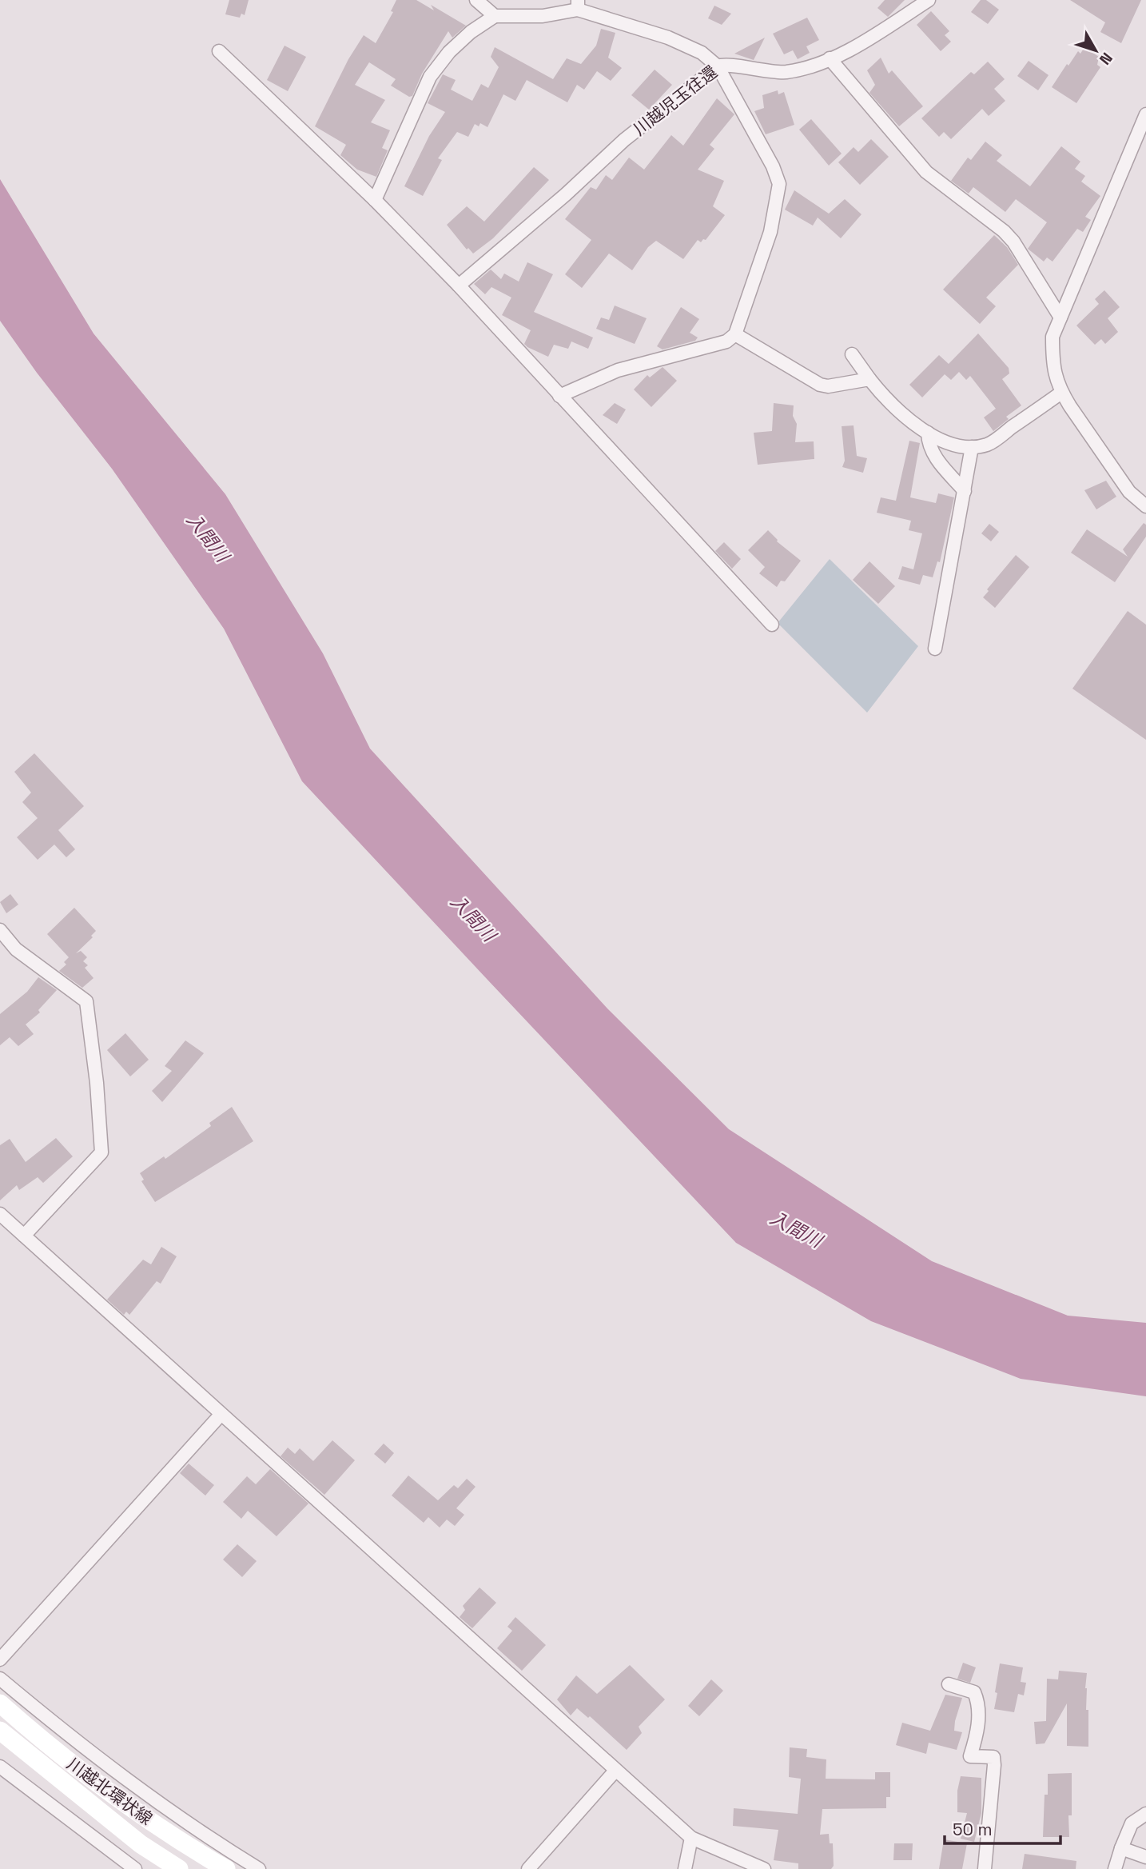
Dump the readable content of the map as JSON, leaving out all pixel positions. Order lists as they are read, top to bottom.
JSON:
{
  "streets": {
    "main road": ["川越北環状線"],
    "street": ["川越児玉往還"]
  },
  "water": ["入間川"],
  "scale_bar": "50 m",
  "north": "bottom right"
}
